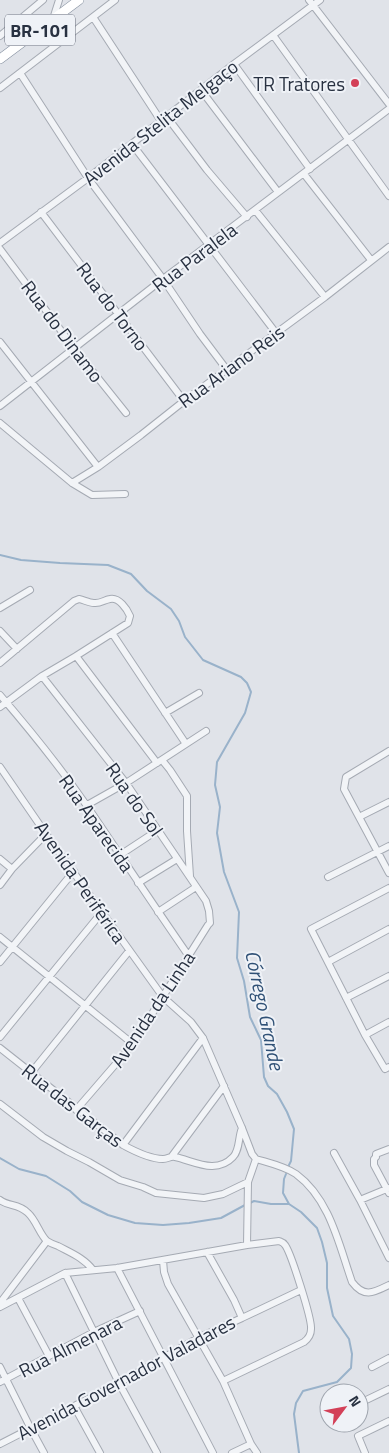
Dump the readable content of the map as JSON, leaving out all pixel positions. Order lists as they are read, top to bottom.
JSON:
{
  "streets": {
    "highway": ["BR-101"],
    "street": [
      "Avenida Stelita Melgaço",
      "Rua Paralela",
      "Rua do Torno",
      "Rua do Dinamo",
      "Rua Ariano Reis",
      "Rua do Sol",
      "Rua Aparecida",
      "Avenida Periférica",
      "Avenida da Linha",
      "Rua das Garças",
      "Rua Almenara",
      "Avenida Governador Valadares"
    ]
  },
  "crossings": [
    ["Avenida Stelita Melgaço", "Rua do Torno"],
    ["Rua Paralela", "Rua do Torno"],
    ["Rua Paralela", "Rua do Dinamo"],
    ["Rua do Torno", "Rua Ariano Reis"],
    ["Rua do Sol", "Avenida da Linha"],
    ["Rua Aparecida", "Avenida da Linha"],
    ["Avenida Periférica", "Avenida da Linha"],
    ["Avenida Periférica", "Rua das Garças"],
    ["Avenida da Linha", "Rua das Garças"]
  ],
  "water": ["Córrego Grande"],
  "places": ["TR Tratores"],
  "north": "top right"
}
